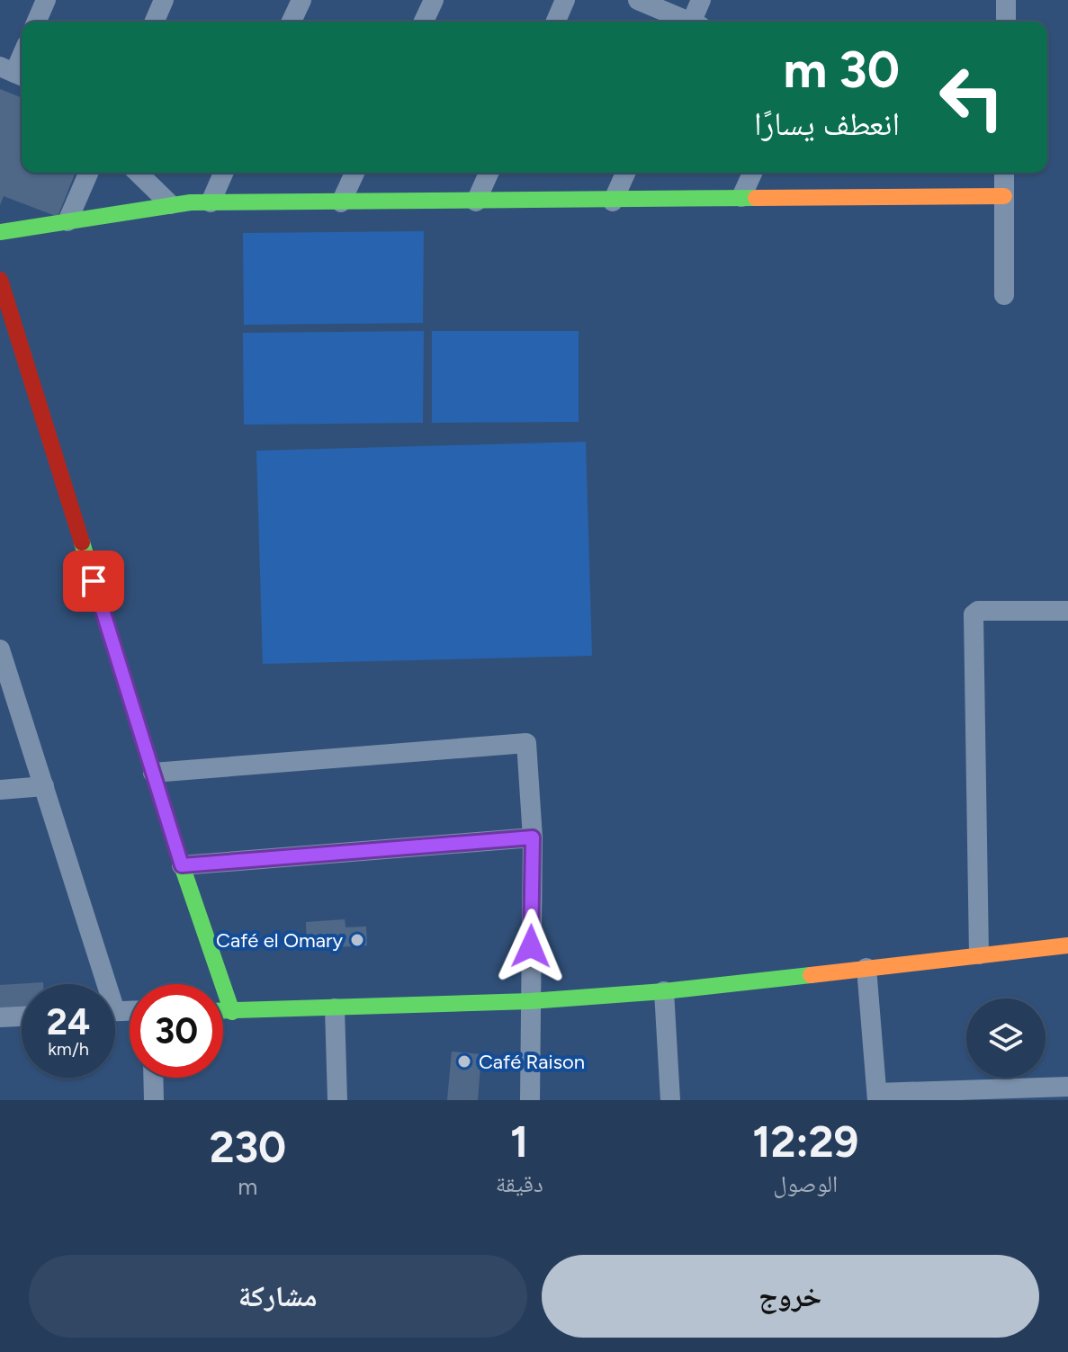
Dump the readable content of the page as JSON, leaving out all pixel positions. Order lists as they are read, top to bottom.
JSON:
{
  "places": ["Café el Omary", "Café Raison"],
  "page": {
    "turn": ["30 m", "انعطف يسارًا"],
    "speed": "24 km/h",
    "limit": "30",
    "eta": [
      "12:29",
      "الوصول",
      "1",
      "دقيقة",
      "230",
      "m"
    ],
    "buttons": ["خروج", "مشاركة"]
  }
}
